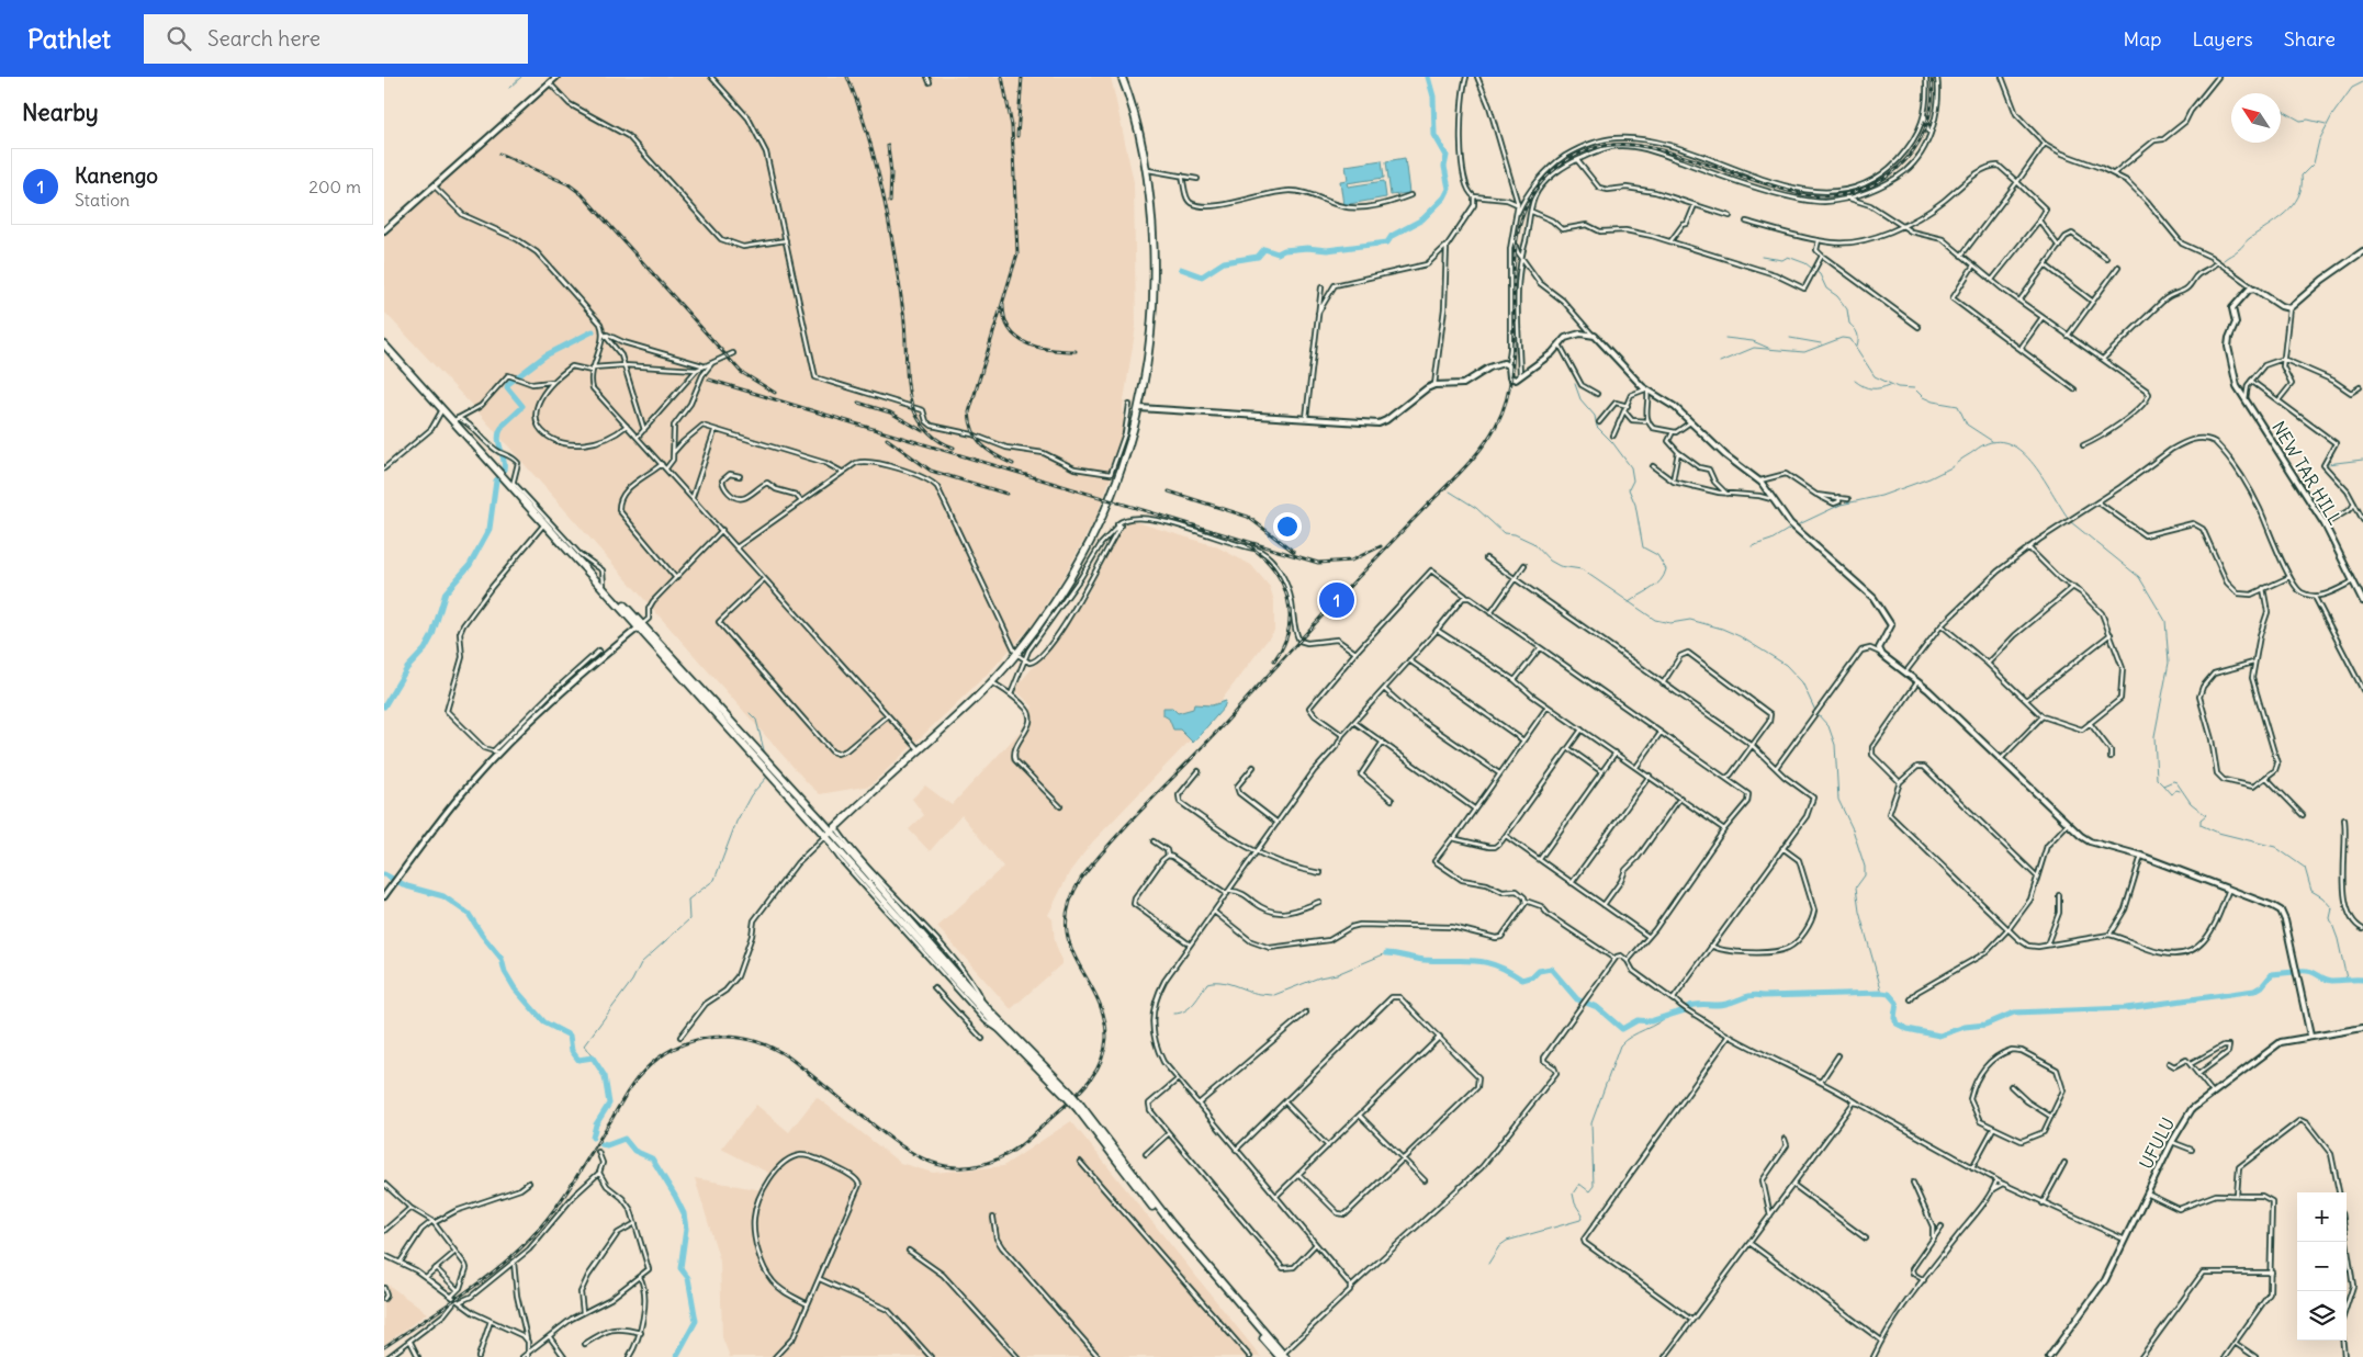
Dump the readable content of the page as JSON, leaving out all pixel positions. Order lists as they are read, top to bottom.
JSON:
{
  "streets": {
    "street": ["NEW TAR HILL", "UFULU"]
  },
  "north": "top left",
  "page": {
    "header": "Pathlet",
    "search": "Search here",
    "nav": ["Map", "Layers", "Share"],
    "heading": "Nearby",
    "list": [
      {
        "mark": "1",
        "name": "Kanengo",
        "note": "Station",
        "value": "200 m"
      }
    ],
    "pins": "1",
    "map_buttons": ["+", "−"]
  }
}
